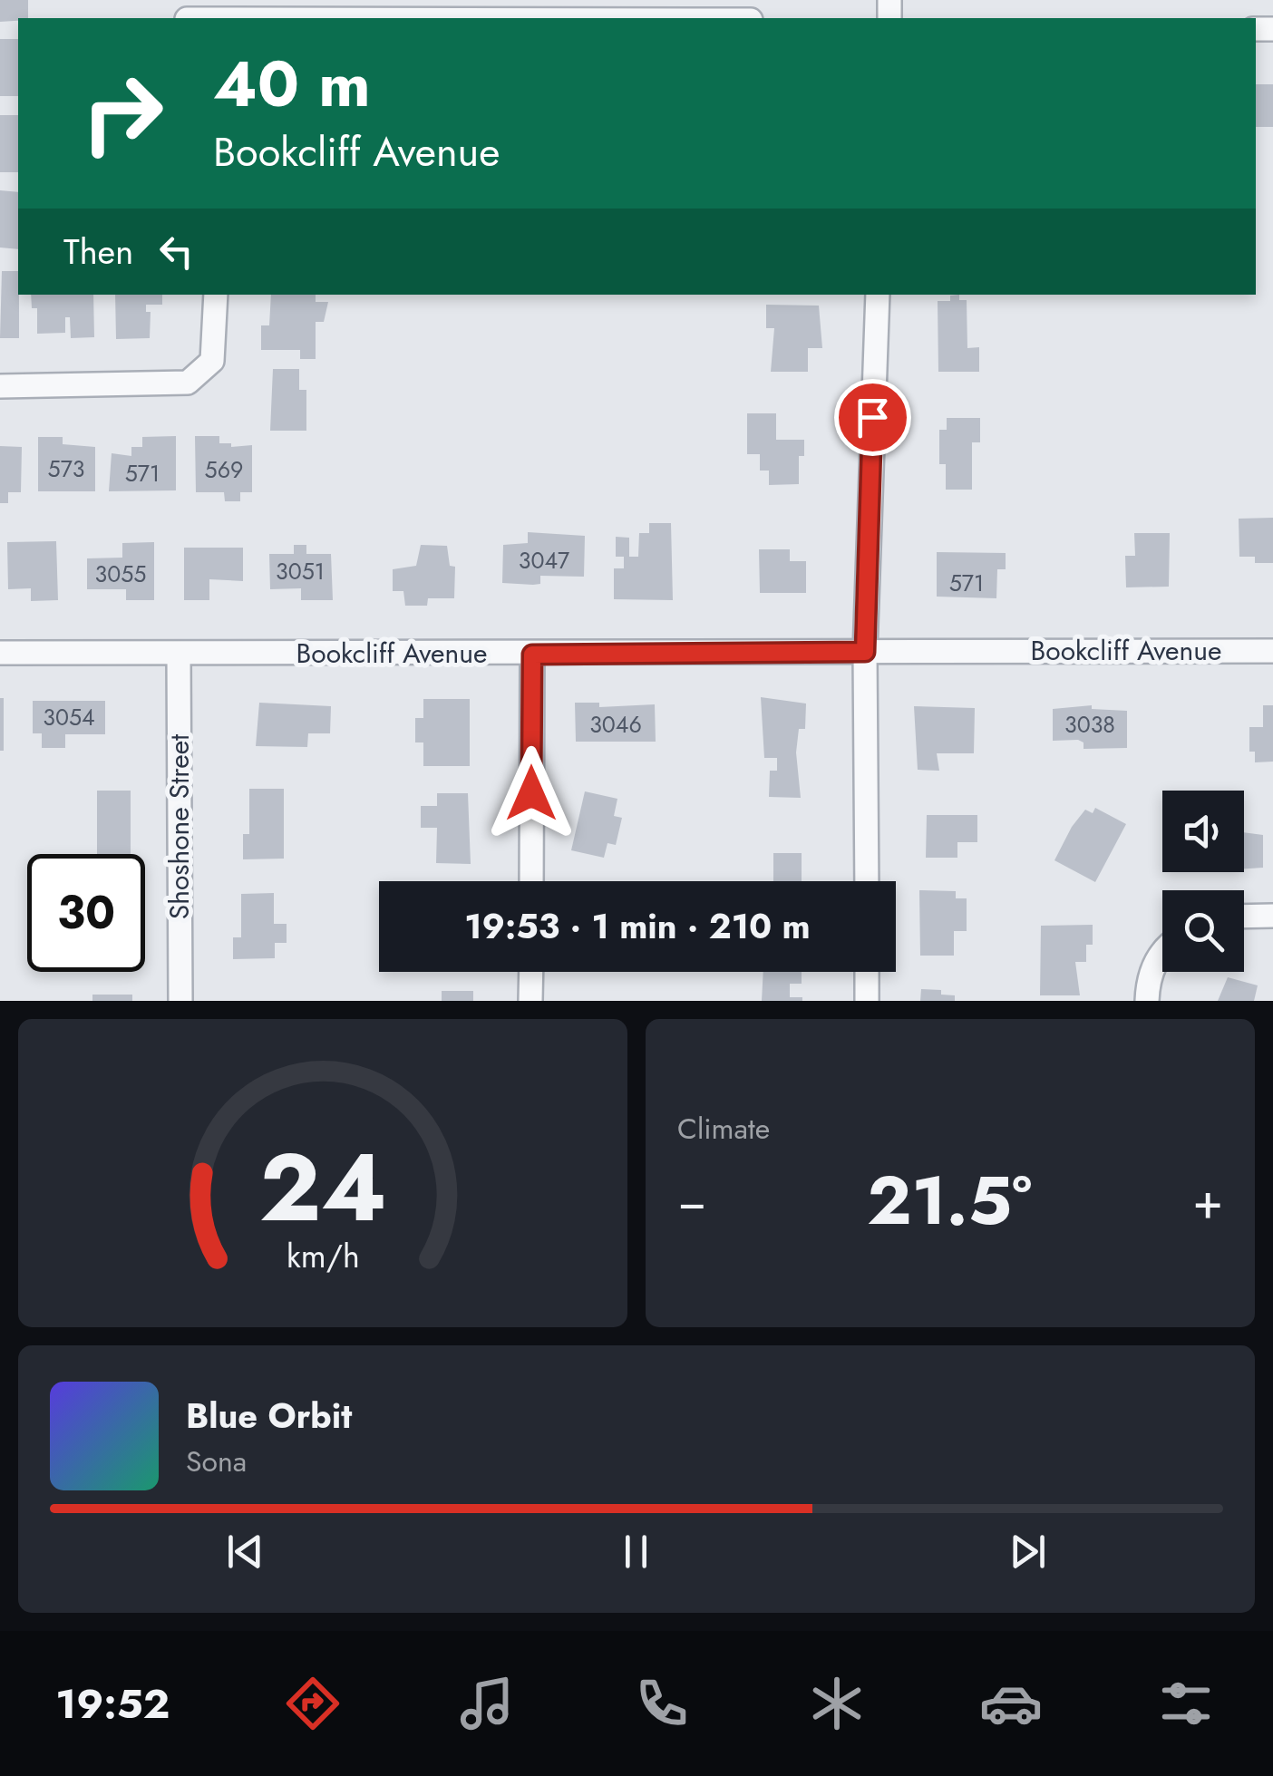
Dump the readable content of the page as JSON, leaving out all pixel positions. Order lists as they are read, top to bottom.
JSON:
{
  "streets": {
    "street": ["Bookcliff Avenue", "Shoshone Street"]
  },
  "crossings": [
    ["Bookcliff Avenue", "Shoshone Street"]
  ],
  "house_numbers": [
    "573",
    "569",
    "571",
    "3047",
    "3051",
    "3055",
    "571",
    "3054",
    "3046",
    "3038"
  ],
  "page": {
    "turn": ["40 m", "Bookcliff Avenue"],
    "then": "Then",
    "limit": "30",
    "trip": "19:53 · 1 min · 210 m",
    "tile": "Climate",
    "heat": ["−", "21.5°", "+"],
    "song": ["Blue Orbit", "Sona"],
    "tabs": "19:52",
    "gauge": ["24", "km/h"]
  }
}
